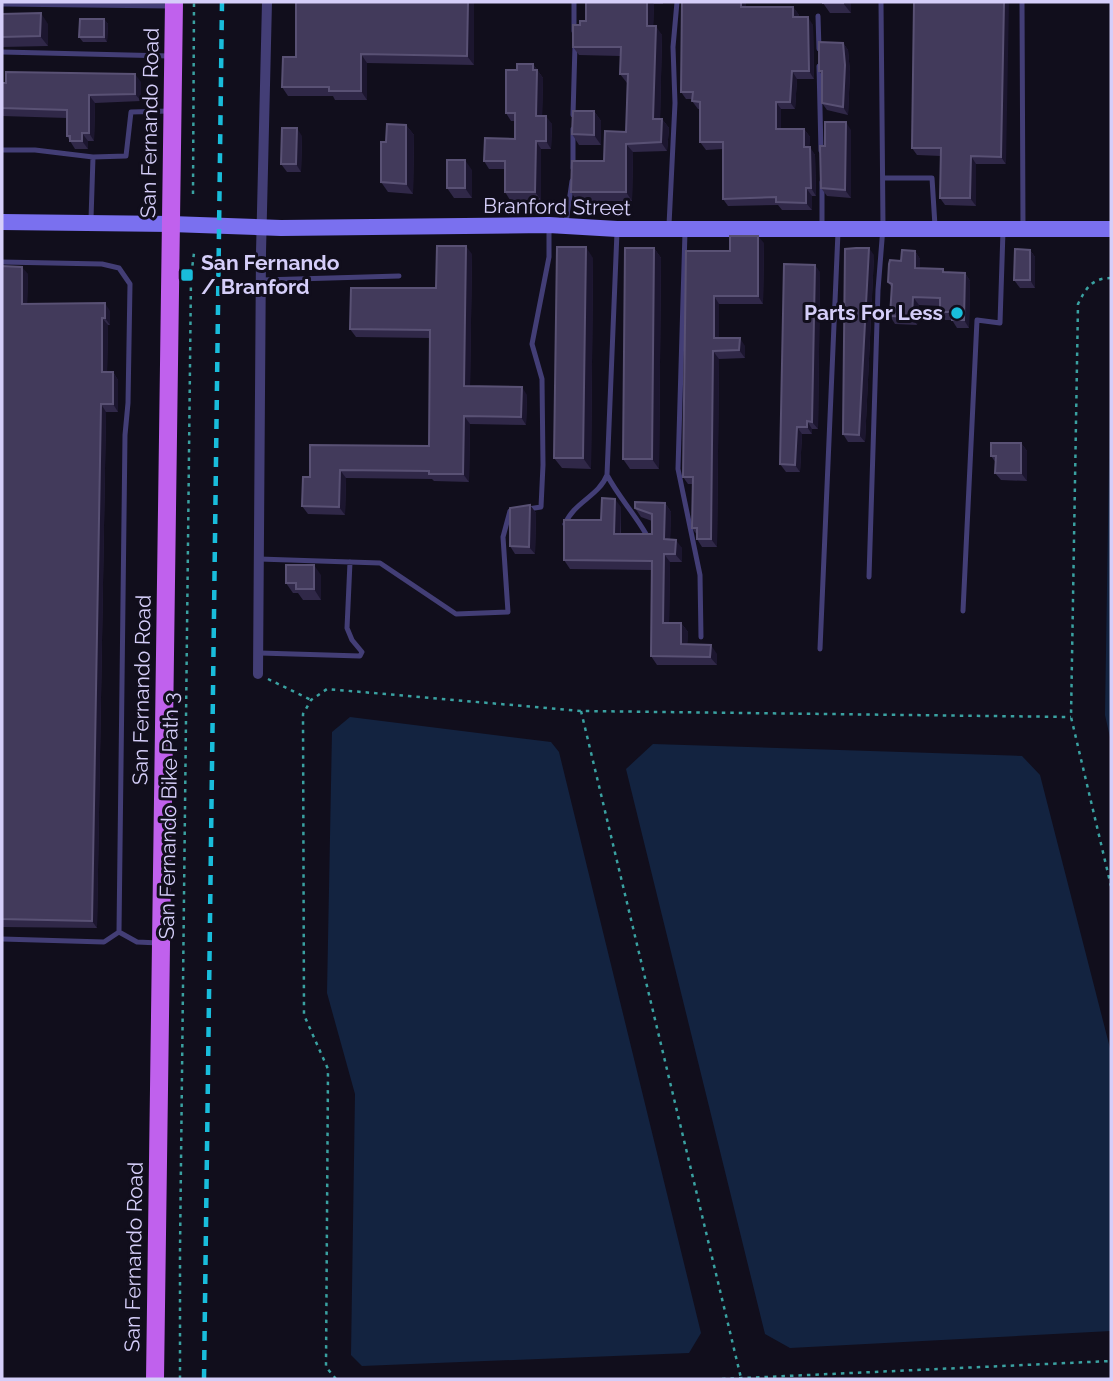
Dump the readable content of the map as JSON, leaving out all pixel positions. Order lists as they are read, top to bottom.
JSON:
{
  "streets": {
    "main road": ["San Fernando Road", "Branford Street"],
    "path": ["San Fernando Bike Path 3"]
  },
  "crossings": [
    ["San Fernando Road", "Branford Street"]
  ],
  "places": {
    "transit": ["San Fernando / Branford"],
    "other": ["Parts For Less"]
  }
}
